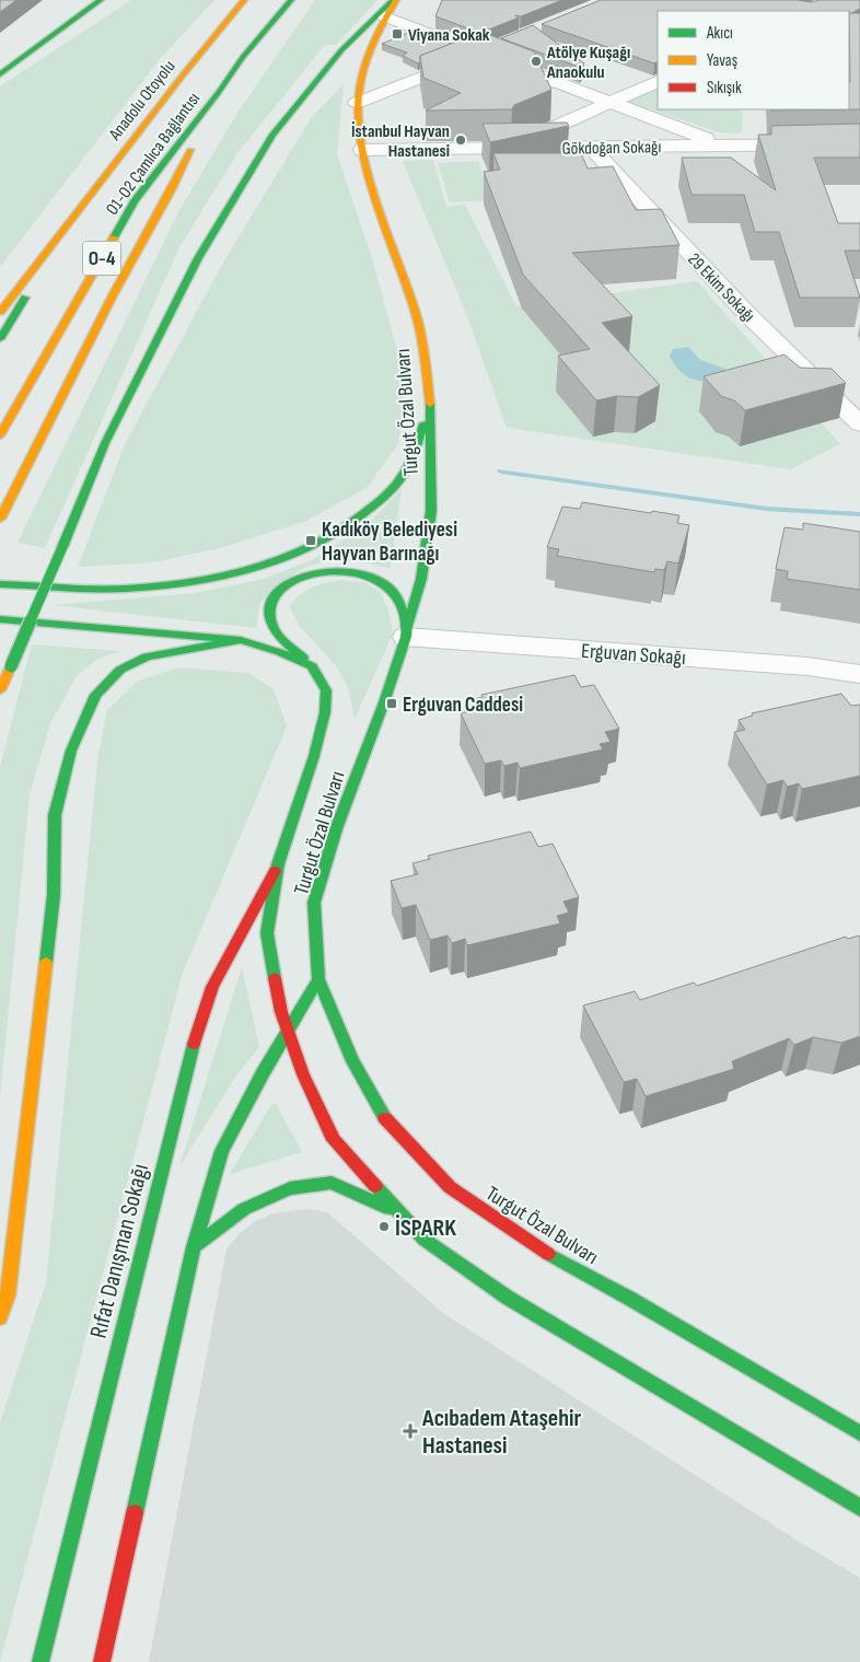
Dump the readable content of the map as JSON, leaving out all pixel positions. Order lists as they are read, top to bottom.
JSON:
{
  "streets": {
    "main road": [
      "Anadolu Otoyolu",
      "O1-O2 Çamlıca Bağlantısı",
      "O-4",
      "Turgut Özal Bulvarı",
      "Rıfat Danışman Sokağı"
    ],
    "street": ["Gökdoğan Sokağı", "29 Ekim Sokağı", "Erguvan Sokağı"]
  },
  "crossings": [
    ["Anadolu Otoyolu", "O-4"],
    ["Gökdoğan Sokağı", "29 Ekim Sokağı"],
    ["Gökdoğan Sokağı", "Turgut Özal Bulvarı"],
    ["O1-O2 Çamlıca Bağlantısı", "O-4"],
    ["Turgut Özal Bulvarı", "Erguvan Sokağı"],
    ["Turgut Özal Bulvarı", "Rıfat Danışman Sokağı"]
  ],
  "places": {
    "transit": ["Viyana Sokak", "Kadıköy Belediyesi Hayvan Barınağı", "Erguvan Caddesi"],
    "other": ["Atölye Kuşağı Anaokulu", "İstanbul Hayvan Hastanesi", "İSPARK"],
    "health": ["Acıbadem Ataşehir Hastanesi"]
  },
  "legend": ["Akıcı", "Yavaş", "Sıkışık"]
}
